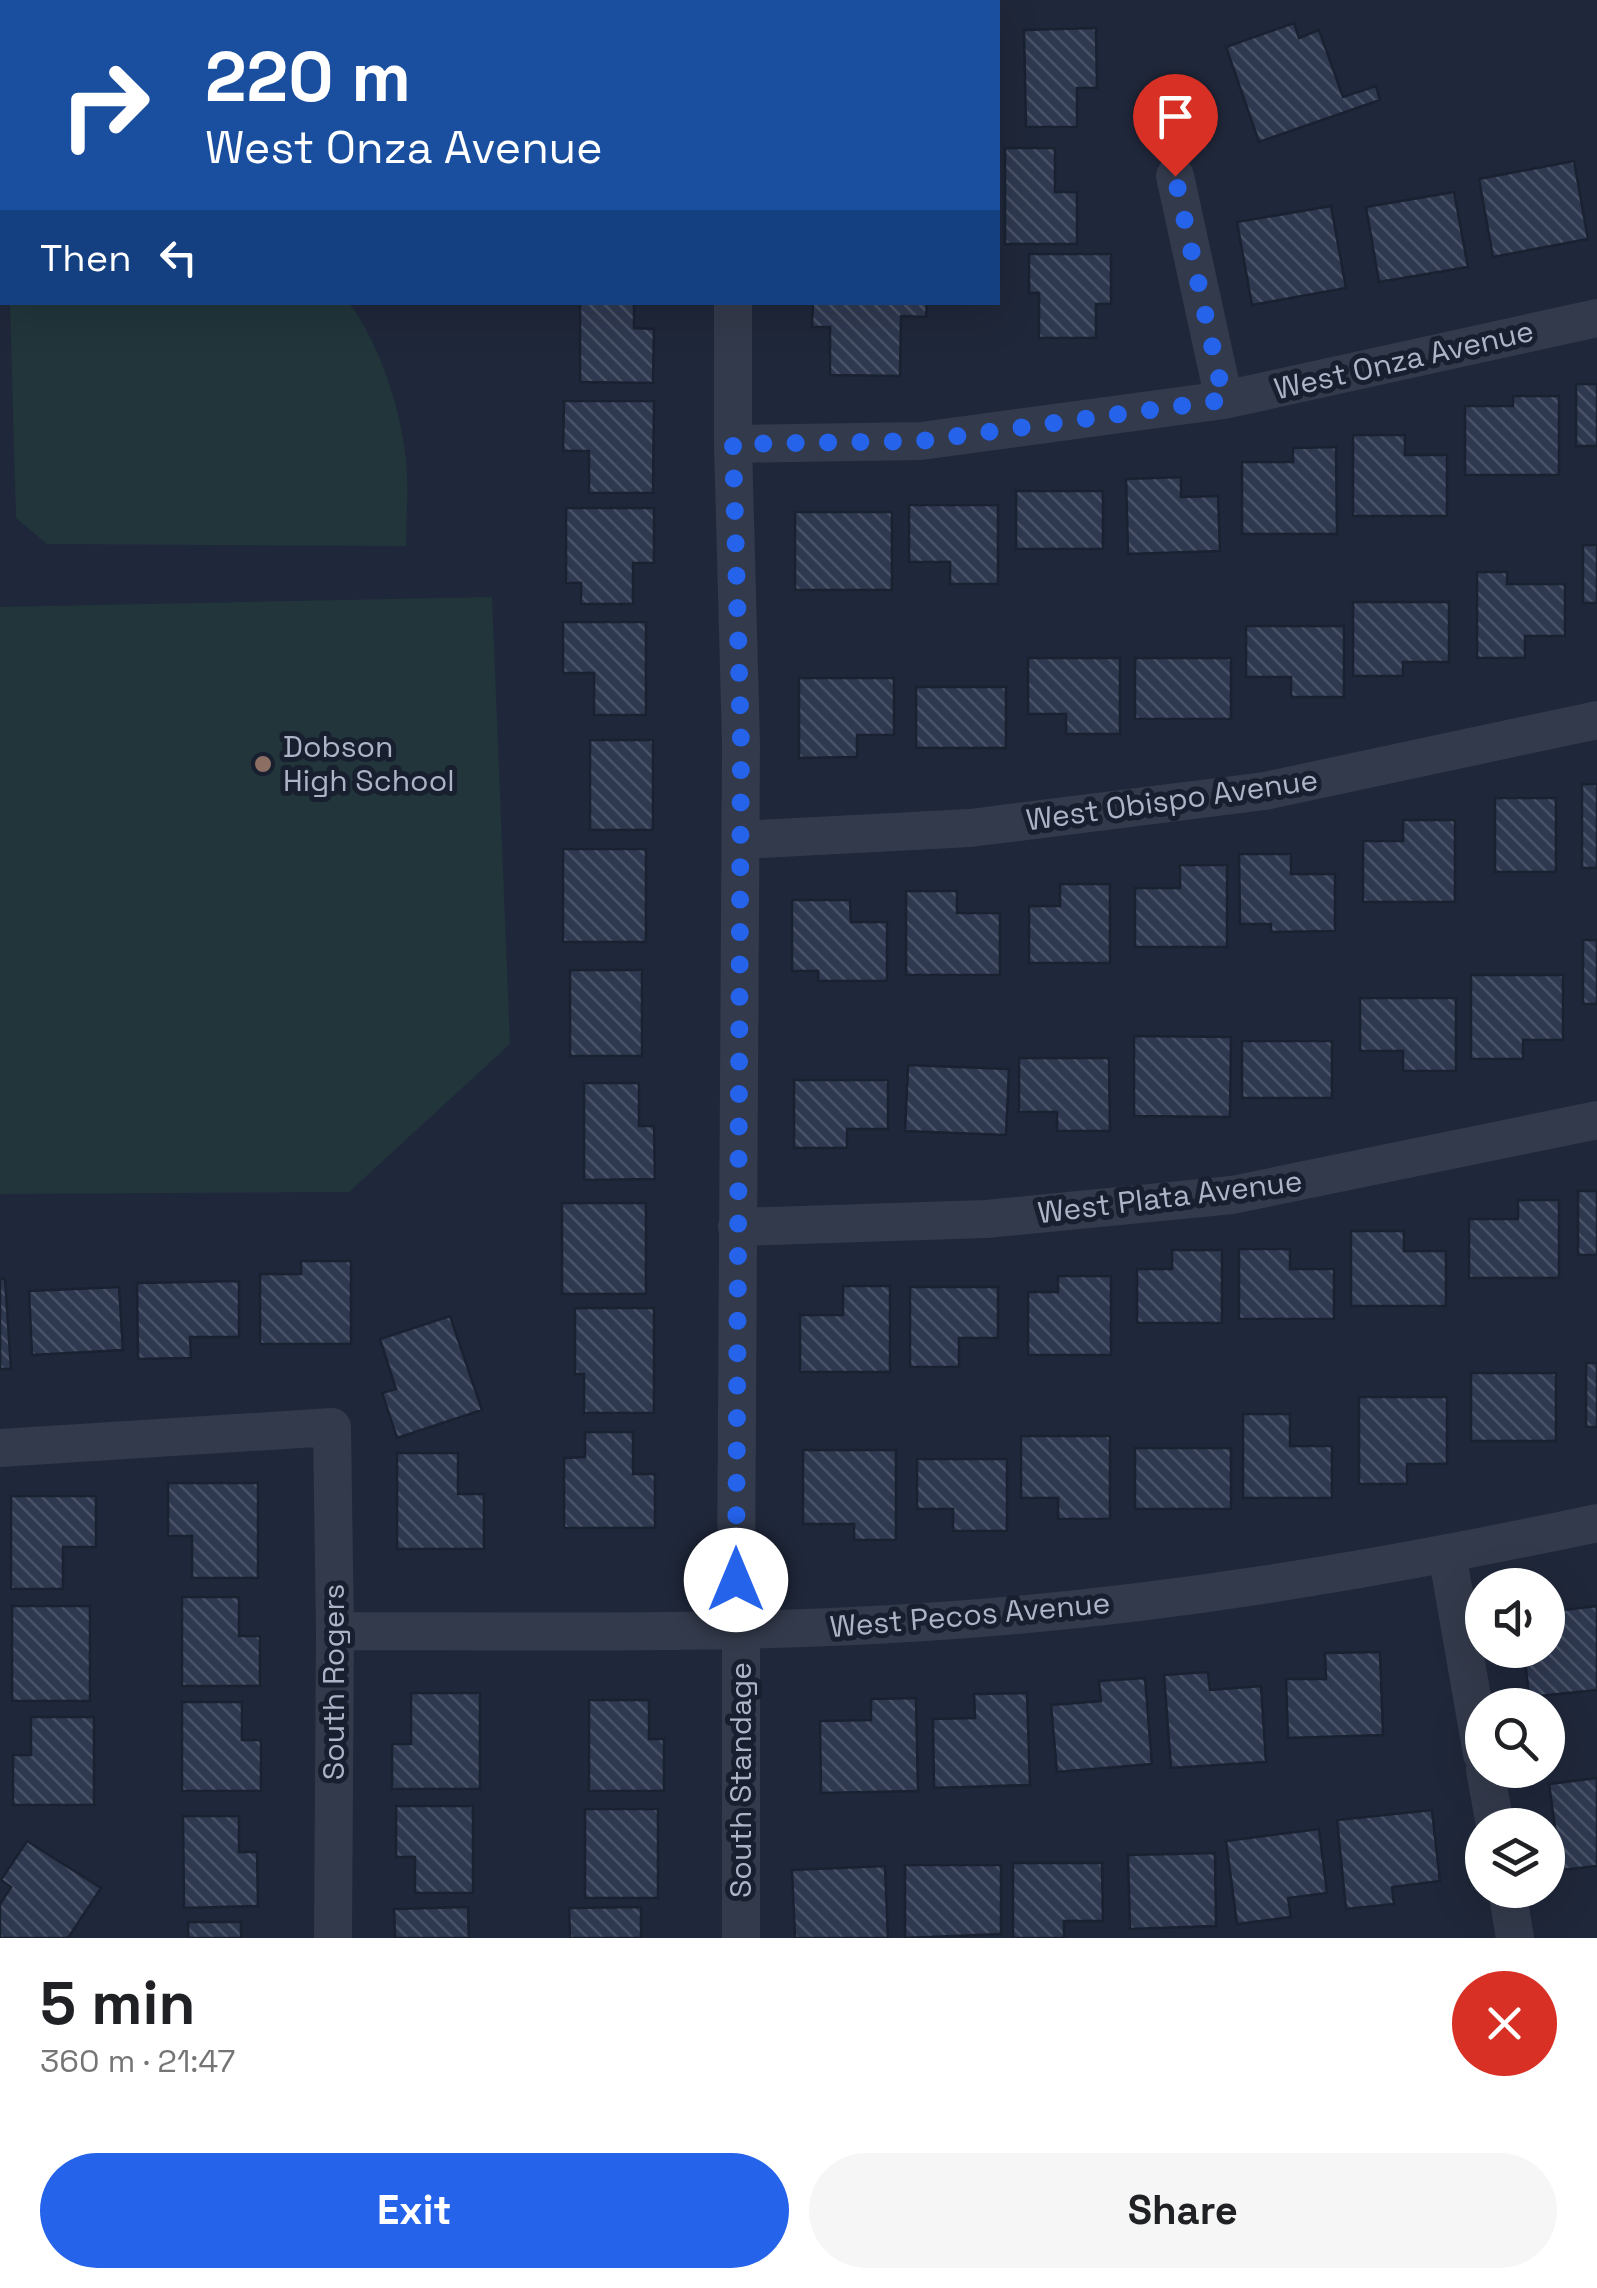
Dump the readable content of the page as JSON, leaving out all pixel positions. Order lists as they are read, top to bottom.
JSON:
{
  "streets": {
    "street": [
      "West Onza Avenue",
      "West Obispo Avenue",
      "West Plata Avenue",
      "West Pecos Avenue",
      "South Rogers",
      "South Standage"
    ]
  },
  "crossings": [
    ["West Onza Avenue", "South Standage"],
    ["West Obispo Avenue", "South Standage"],
    ["West Plata Avenue", "South Standage"],
    ["West Pecos Avenue", "South Rogers"],
    ["West Pecos Avenue", "South Standage"]
  ],
  "places": ["Dobson High School"],
  "page": {
    "turn": ["220 m", "West Onza Avenue"],
    "then": "Then",
    "heading": ["5 min", "360 m · 21:47"],
    "buttons": ["Exit", "Share"]
  }
}
